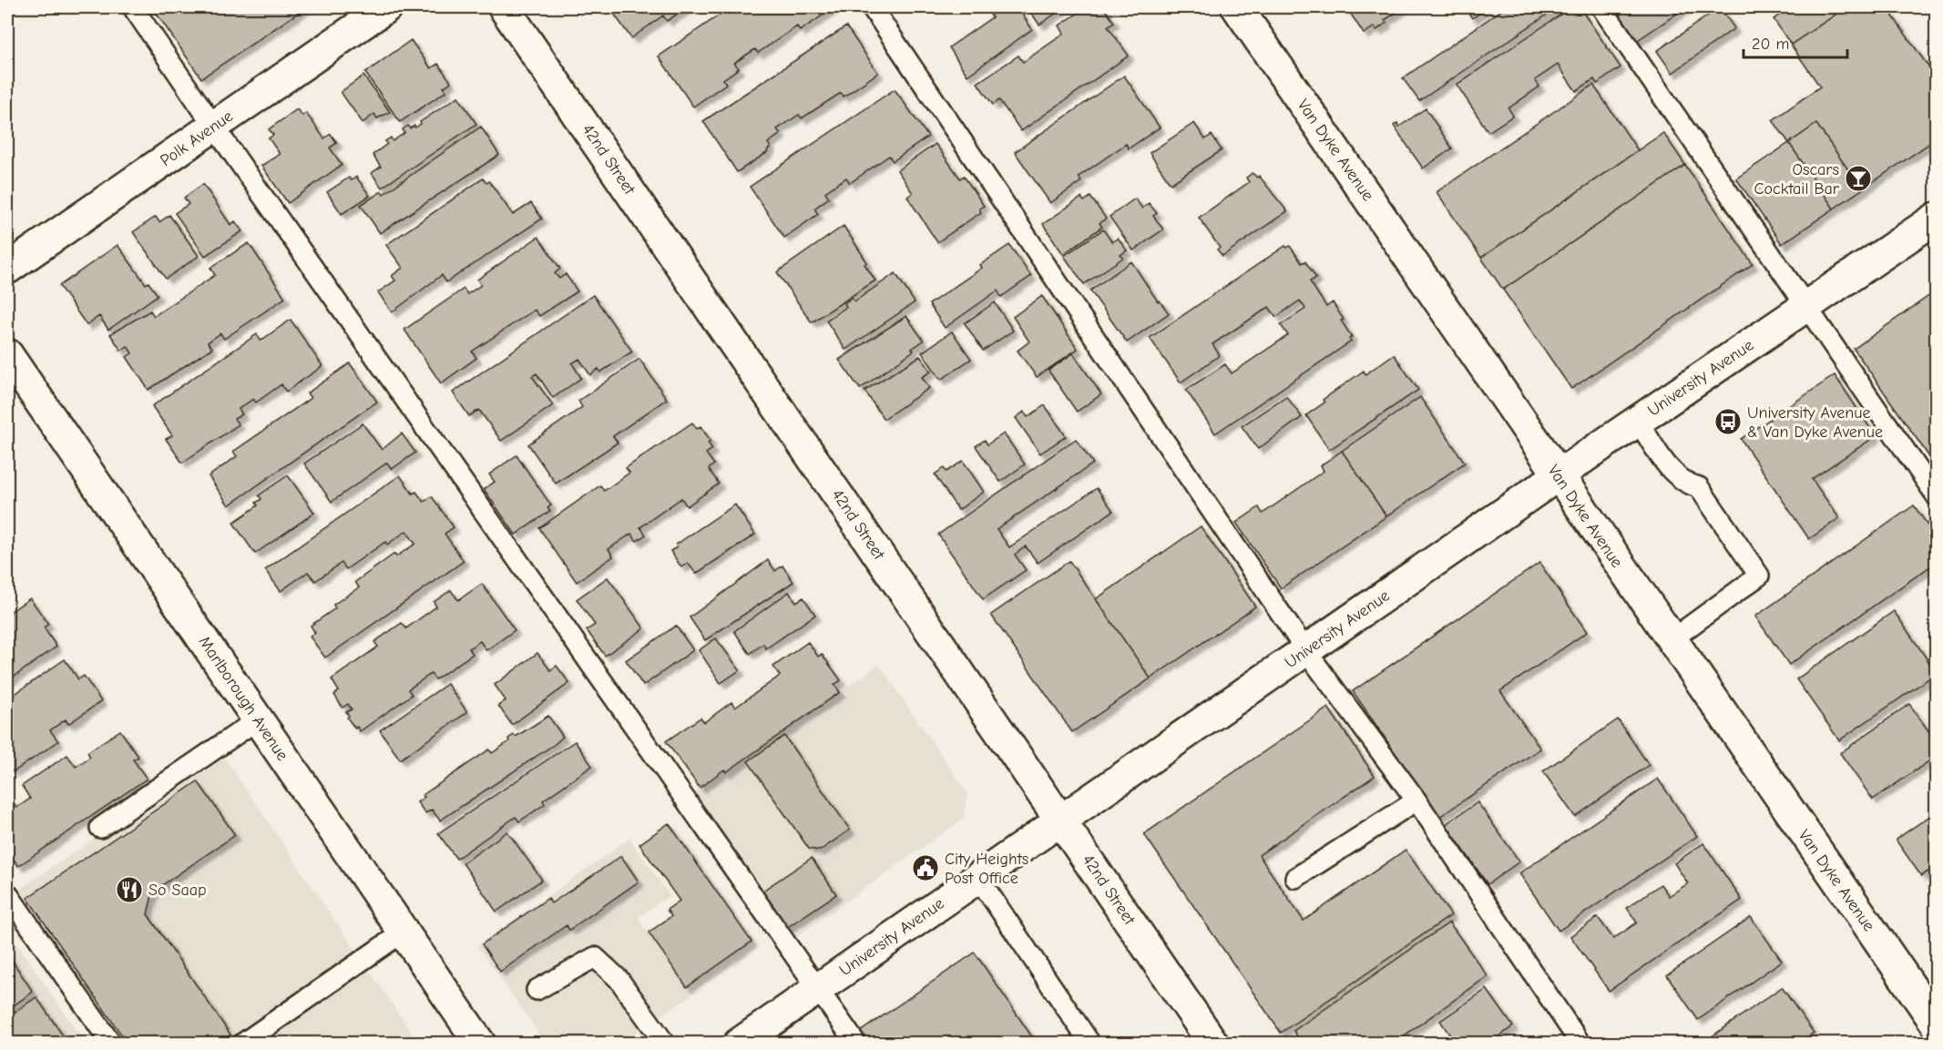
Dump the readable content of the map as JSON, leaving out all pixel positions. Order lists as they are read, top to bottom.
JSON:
{
  "streets": {
    "street": [
      "Polk Avenue",
      "Van Dyke Avenue",
      "42nd Street",
      "University Avenue",
      "Marlborough Avenue"
    ]
  },
  "crossings": [
    ["Van Dyke Avenue", "University Avenue"],
    ["42nd Street", "University Avenue"]
  ],
  "places": {
    "bar": ["Oscars Cocktail Bar"],
    "bus stop": ["University Avenue & Van Dyke Avenue"],
    "public building": ["City Heights Post Office"],
    "restaurant": ["So Saap"]
  },
  "scale_bar": "20 m"
}
